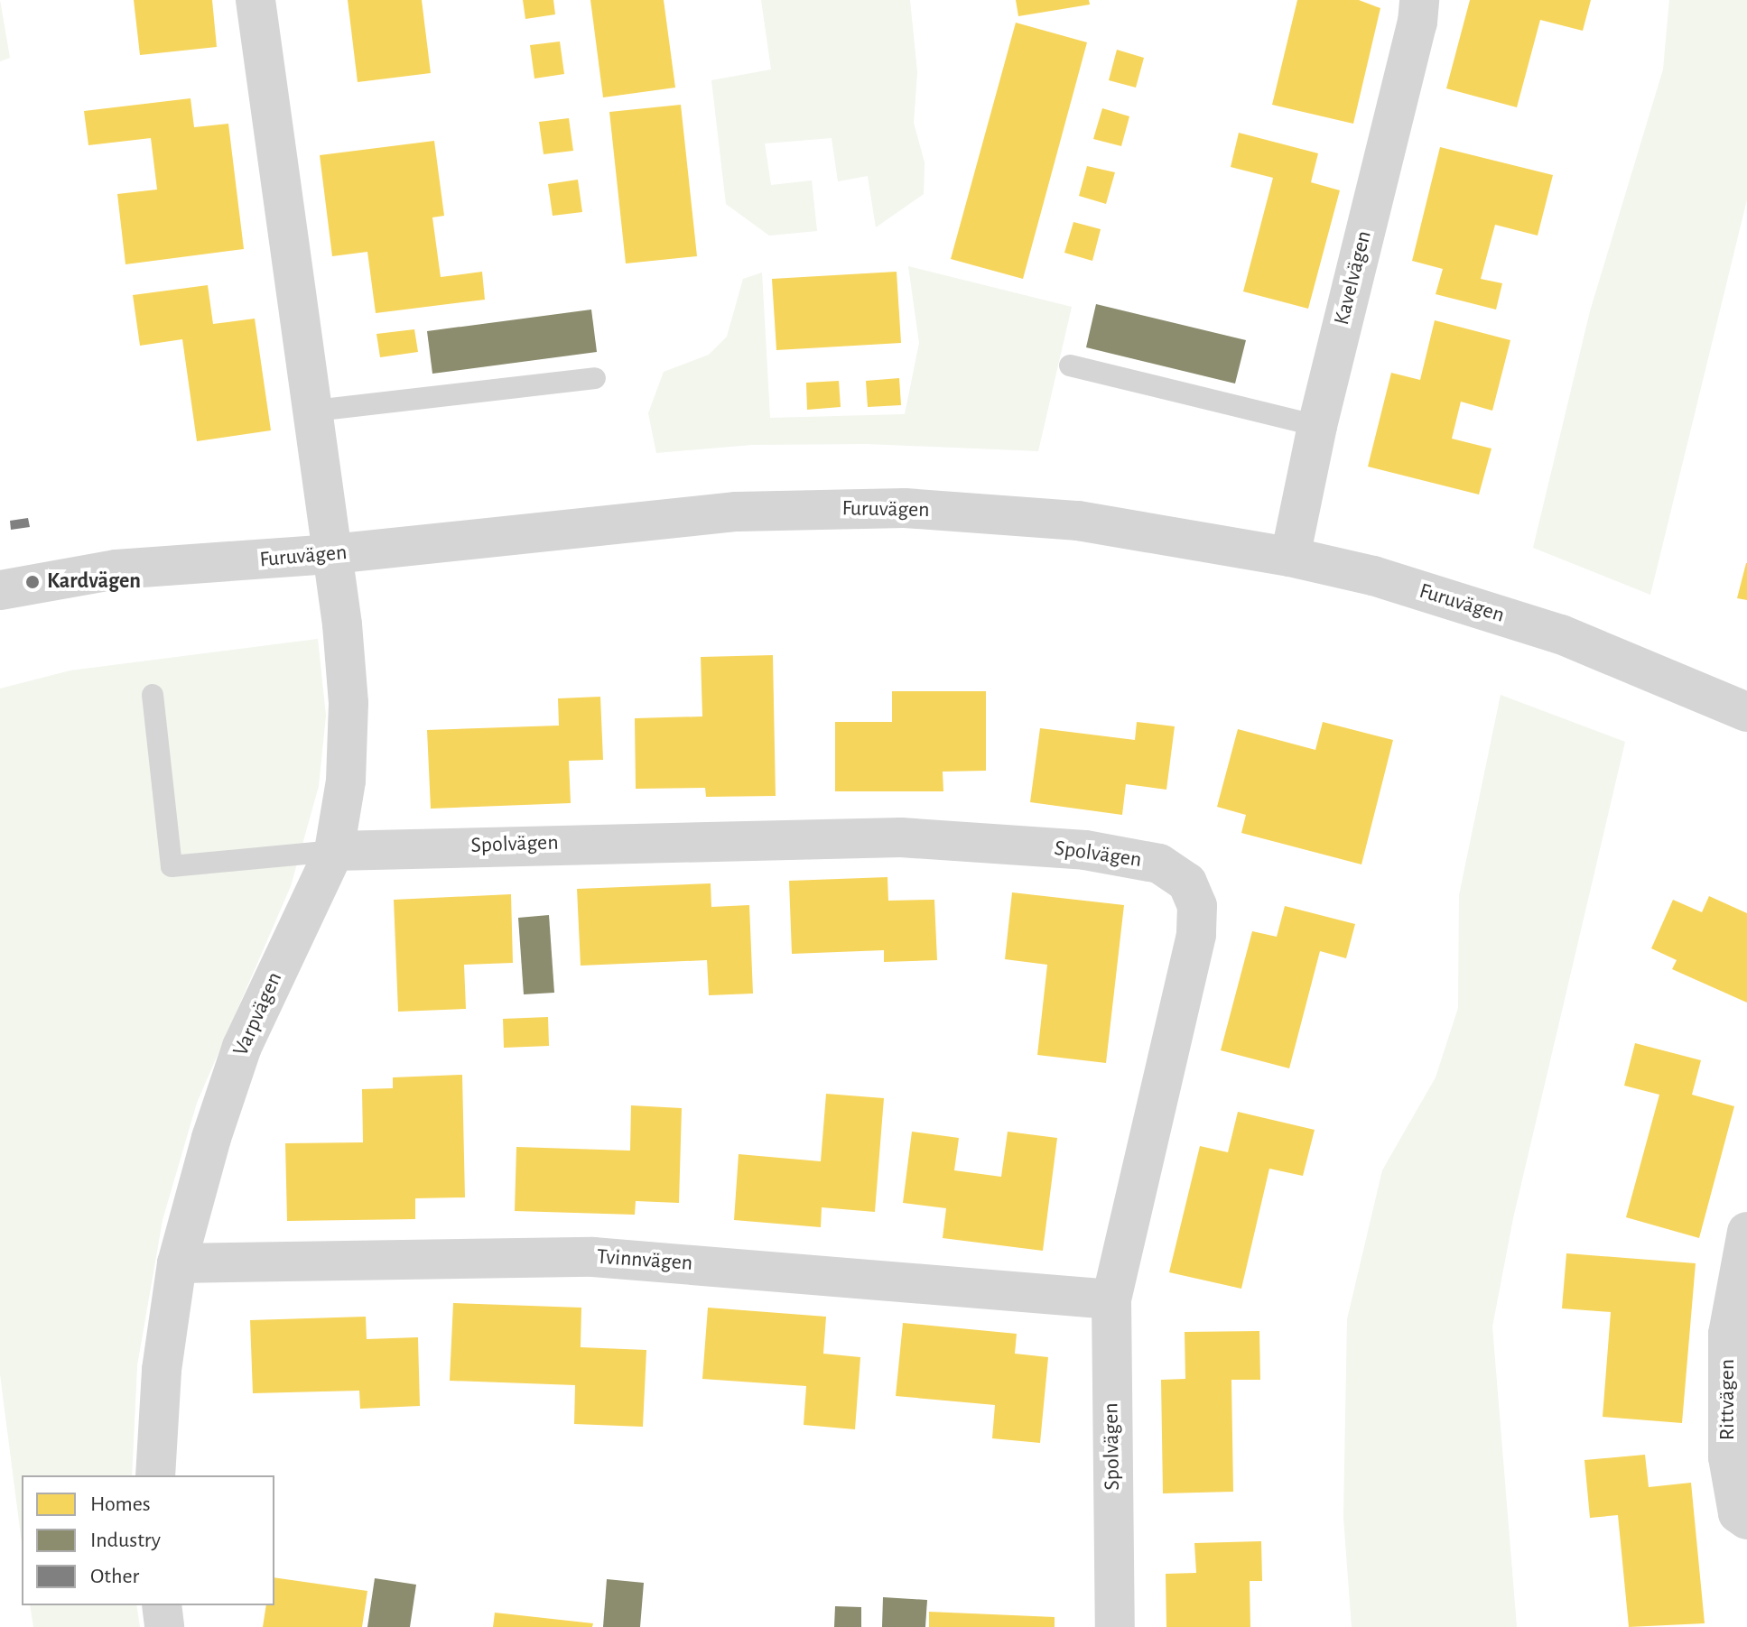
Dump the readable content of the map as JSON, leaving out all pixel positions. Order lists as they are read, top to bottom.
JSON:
{
  "streets": {
    "street": [
      "Kavelvägen",
      "Furuvägen",
      "Spolvägen",
      "Varpvägen",
      "Tvinnvägen",
      "Rittvägen"
    ]
  },
  "crossings": [
    ["Kavelvägen", "Furuvägen"],
    ["Furuvägen", "Varpvägen"],
    ["Spolvägen", "Varpvägen"],
    ["Spolvägen", "Tvinnvägen"],
    ["Varpvägen", "Tvinnvägen"]
  ],
  "places": ["Kardvägen"],
  "legend": ["Homes", "Industry", "Other"]
}
